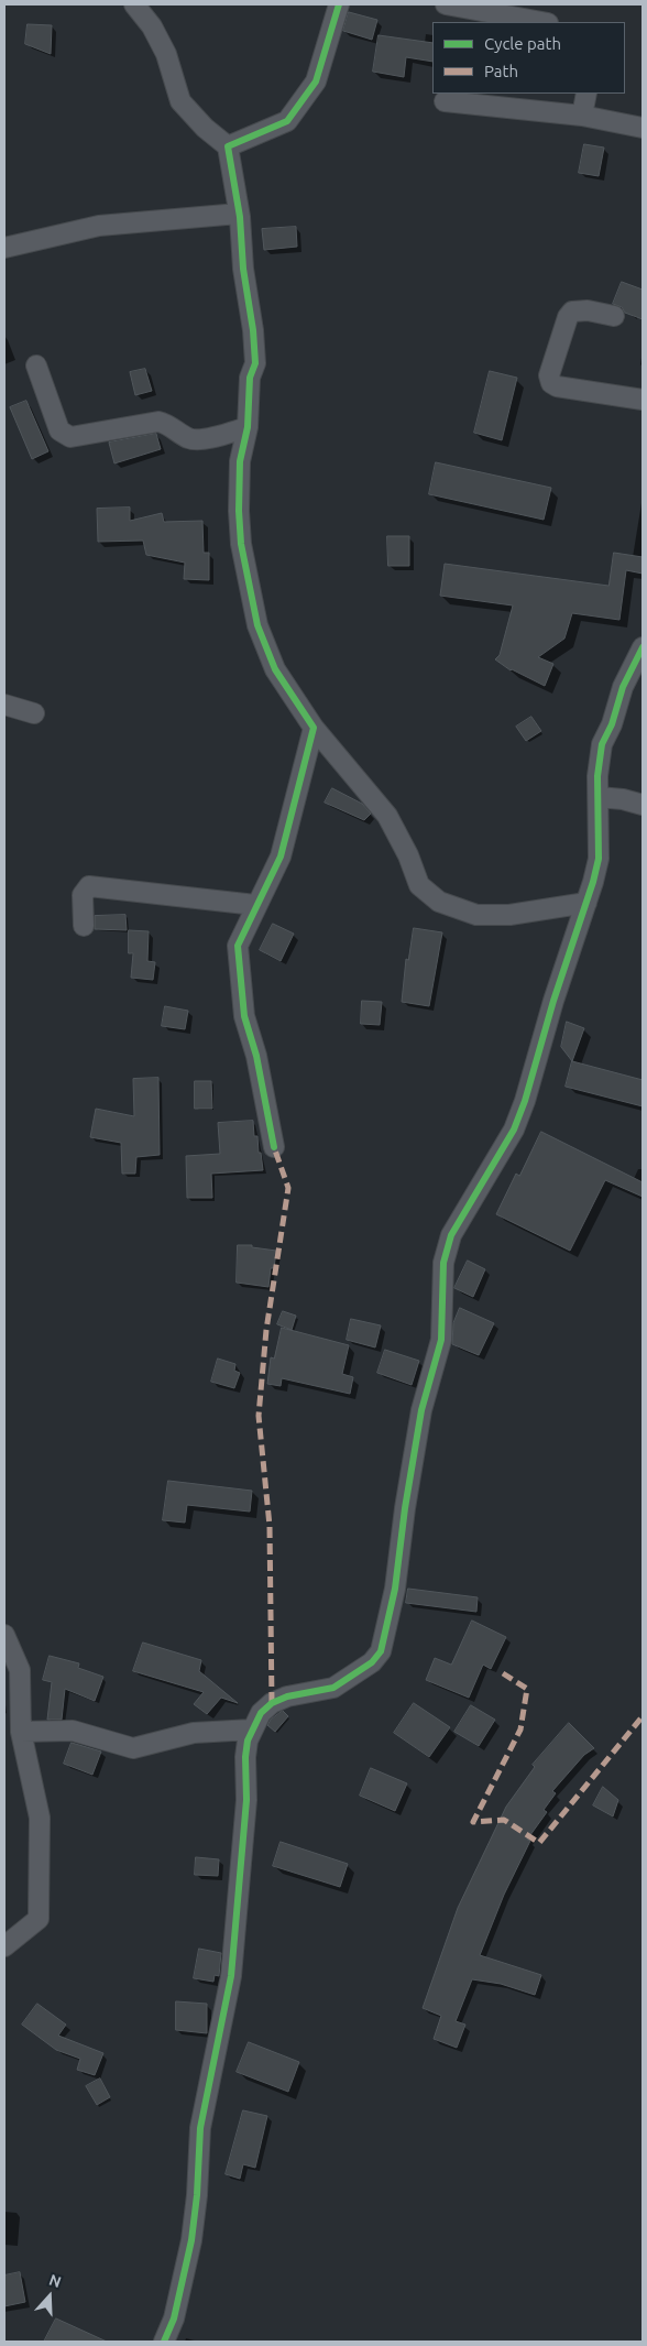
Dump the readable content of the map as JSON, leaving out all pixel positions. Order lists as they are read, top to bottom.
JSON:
{
  "legend": ["Cycle path", "Path"],
  "north": "top"
}
